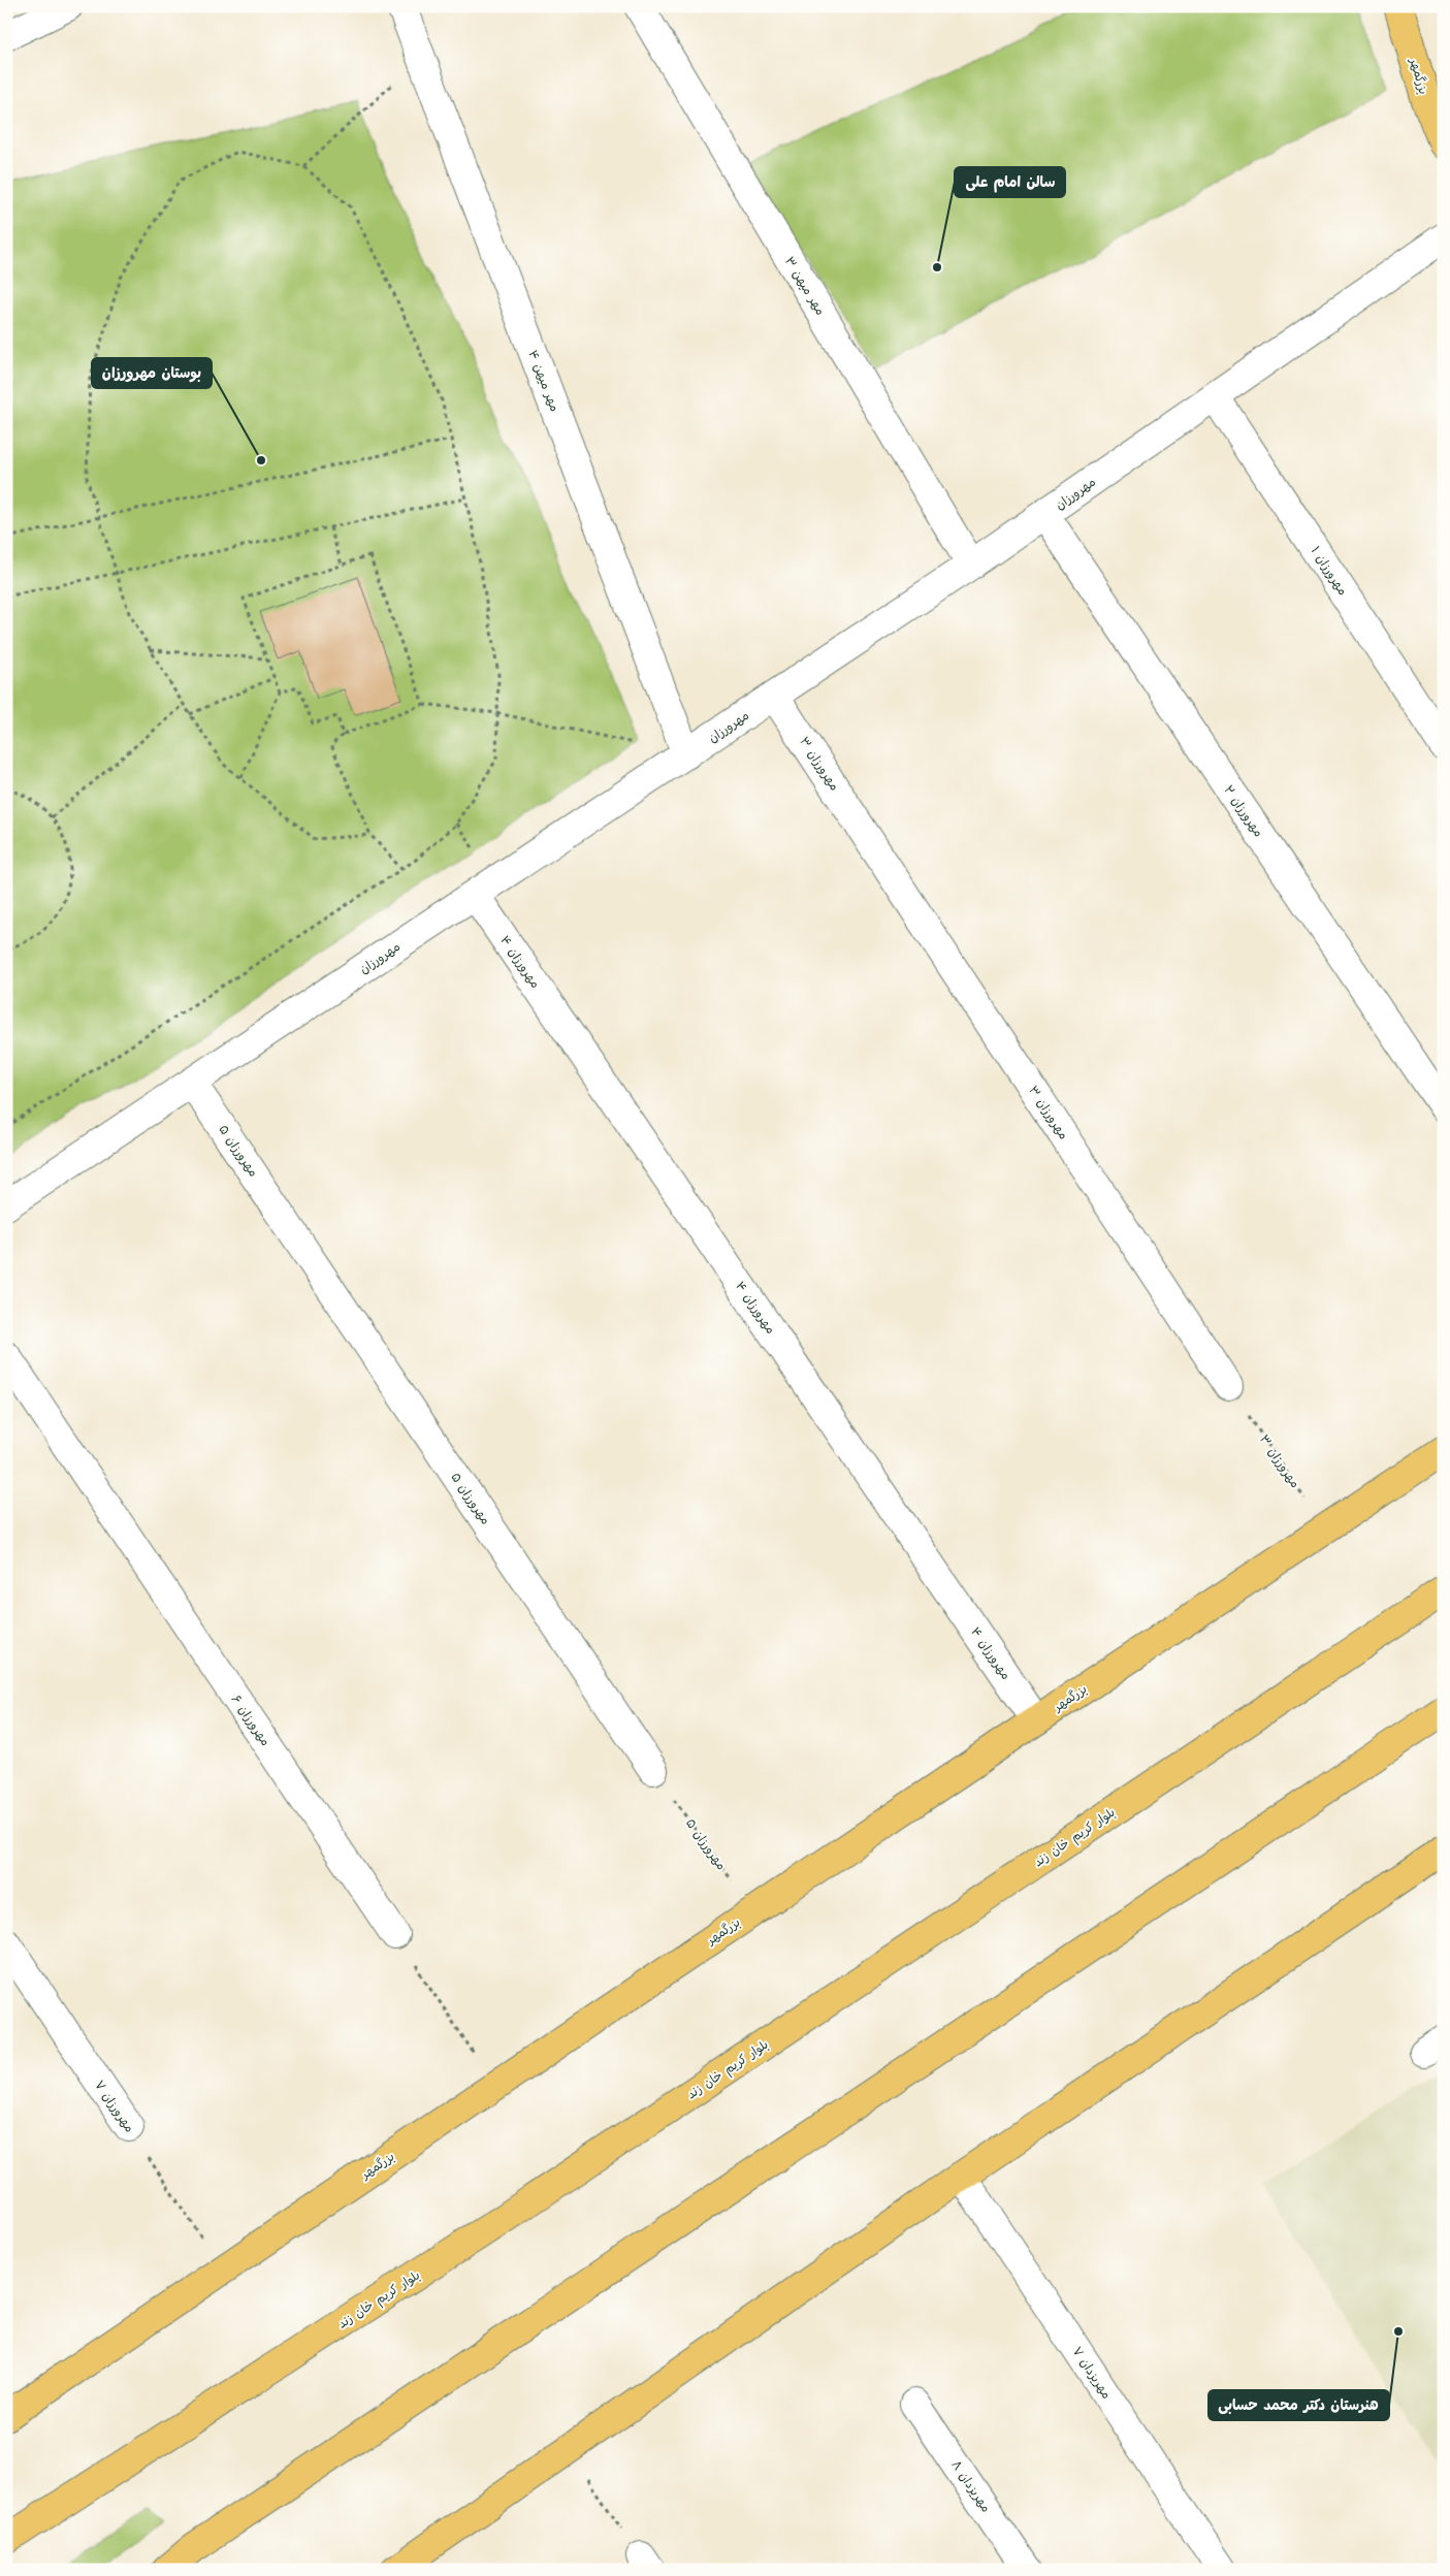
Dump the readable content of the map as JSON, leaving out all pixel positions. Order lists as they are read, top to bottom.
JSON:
{
  "streets": {
    "main road": ["بزرگمهر", "بلوار کریم خان زند"],
    "street": [
      "مهر میهن ۳",
      "مهر میهن ۴",
      "مهرورزان",
      "مهرورزان ۱",
      "مهرورزان ۳",
      "مهرورزان ۲",
      "مهرورزان ۴",
      "مهرورزان ۵",
      "مهرورزان ۶",
      "مهرورزان ۷",
      "مهریزدان ۷",
      "مهریزدان ۸"
    ]
  },
  "crossings": [
    ["بزرگمهر", "مهرورزان ۳"],
    ["بزرگمهر", "مهرورزان ۴"],
    ["بزرگمهر", "مهرورزان ۵"],
    ["بزرگمهر", "مهرورزان ۷"],
    ["مهر میهن ۳", "مهرورزان"],
    ["مهر میهن ۴", "مهرورزان"],
    ["مهرورزان", "مهرورزان ۱"],
    ["مهرورزان", "مهرورزان ۳"],
    ["مهرورزان", "مهرورزان ۲"],
    ["مهرورزان", "مهرورزان ۴"],
    ["مهرورزان", "مهرورزان ۵"]
  ],
  "places": ["سالن امام علی", "بوستان مهرورزان", "هنرستان دکتر محمد حسابی"]
}
